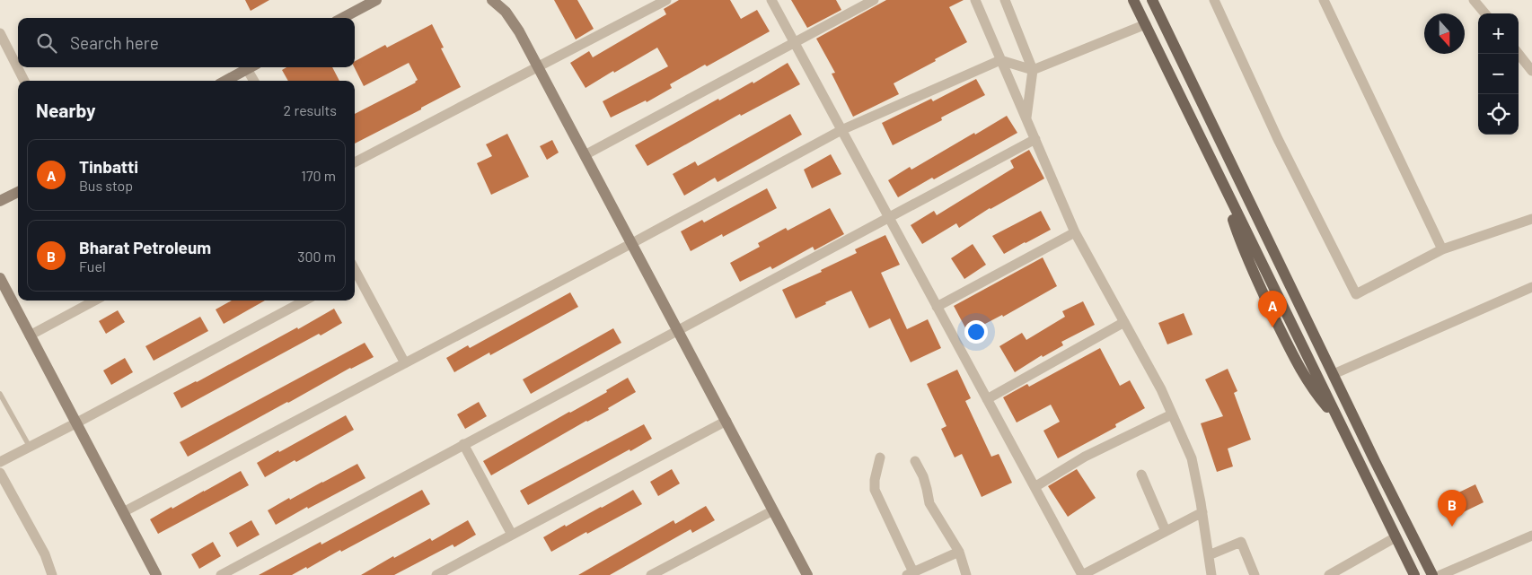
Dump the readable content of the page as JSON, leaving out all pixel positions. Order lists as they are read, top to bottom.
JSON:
{
  "north": "bottom",
  "page": {
    "map_buttons": ["+", "−"],
    "search": "Search here",
    "heading": ["Nearby", "2 results"],
    "list": [
      {
        "mark": "A",
        "name": "Tinbatti",
        "note": "Bus stop",
        "value": "170 m"
      },
      {
        "mark": "B",
        "name": "Bharat Petroleum",
        "note": "Fuel",
        "value": "300 m"
      }
    ],
    "pins": ["A", "B"]
  }
}
